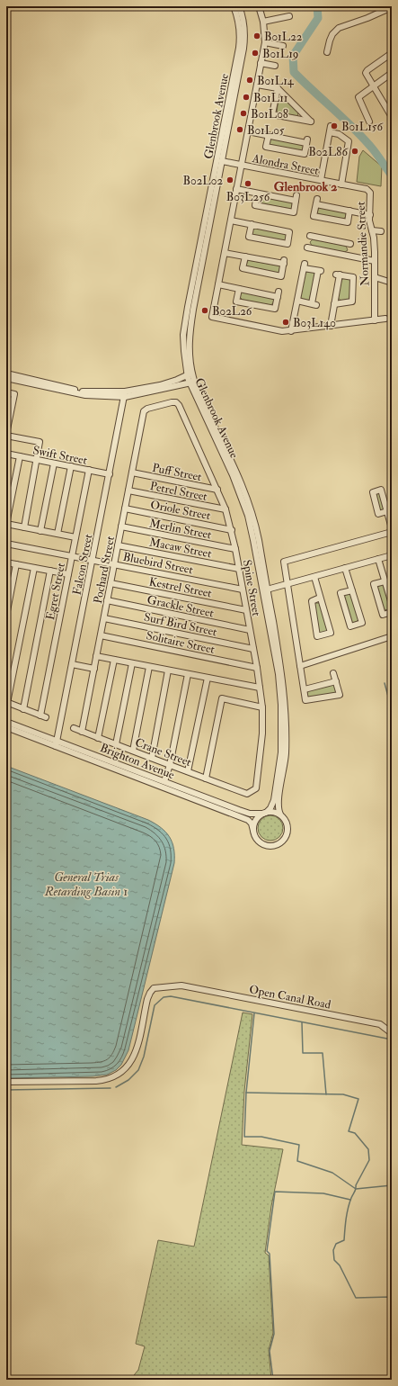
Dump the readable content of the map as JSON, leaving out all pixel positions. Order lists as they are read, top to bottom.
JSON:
{
  "streets": {
    "street": [
      "Glenbrook Avenue",
      "Alondra Street",
      "Normandie Street",
      "Swift Street",
      "Puff Street",
      "Petrel Street",
      "Oriole Street",
      "Merlin Street",
      "Macaw Street",
      "Bluebird Street",
      "Falcon Street",
      "Pochard Street",
      "Kestrel Street",
      "Spine Street",
      "Egret Street",
      "Grackle Street",
      "Surf Bird Street",
      "Solitaire Street",
      "Crane Street",
      "Brighton Avenue",
      "Open Canal Road"
    ]
  },
  "crossings": [
    ["Glenbrook Avenue", "Alondra Street"],
    ["Glenbrook Avenue", "Brighton Avenue"],
    ["Alondra Street", "Normandie Street"],
    ["Swift Street", "Falcon Street"],
    ["Swift Street", "Egret Street"],
    ["Puff Street", "Pochard Street"],
    ["Puff Street", "Spine Street"],
    ["Petrel Street", "Pochard Street"],
    ["Petrel Street", "Spine Street"],
    ["Oriole Street", "Pochard Street"],
    ["Oriole Street", "Spine Street"],
    ["Merlin Street", "Pochard Street"],
    ["Merlin Street", "Spine Street"],
    ["Macaw Street", "Pochard Street"],
    ["Macaw Street", "Spine Street"],
    ["Bluebird Street", "Falcon Street"],
    ["Bluebird Street", "Pochard Street"],
    ["Bluebird Street", "Spine Street"],
    ["Bluebird Street", "Egret Street"],
    ["Falcon Street", "Brighton Avenue"],
    ["Pochard Street", "Kestrel Street"],
    ["Pochard Street", "Spine Street"],
    ["Pochard Street", "Grackle Street"],
    ["Pochard Street", "Surf Bird Street"],
    ["Pochard Street", "Solitaire Street"],
    ["Pochard Street", "Crane Street"],
    ["Kestrel Street", "Spine Street"],
    ["Spine Street", "Grackle Street"],
    ["Spine Street", "Surf Bird Street"],
    ["Spine Street", "Solitaire Street"],
    ["Spine Street", "Crane Street"]
  ],
  "districts": ["Glenbrook 2"],
  "water": ["General Trias Retarding Basin 1"],
  "places": [
    "B01L22",
    "B01L19",
    "B01L14",
    "B01L11",
    "B01L08",
    "B01L156",
    "B01L05",
    "B02L86",
    "B02L02",
    "B03L256",
    "B02L26",
    "B03L140"
  ]
}
